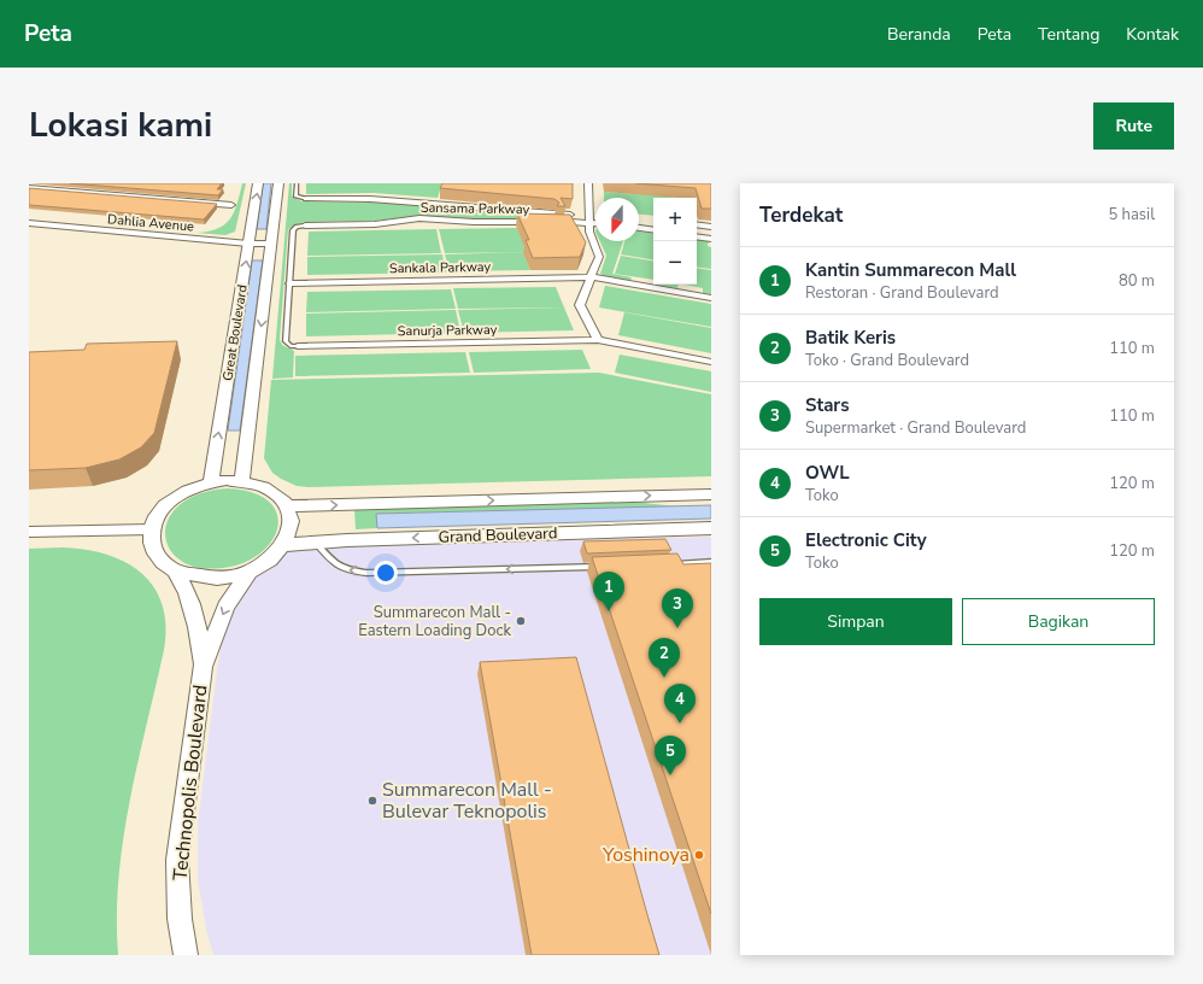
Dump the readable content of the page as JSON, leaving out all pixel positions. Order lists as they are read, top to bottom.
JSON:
{
  "streets": {
    "street": [
      "Sansama Parkway",
      "Dahlia Avenue",
      "Sankala Parkway",
      "Sanurja Parkway",
      "Great Boulevard",
      "Grand Boulevard",
      "Technopolis Boulevard"
    ]
  },
  "crossings": [
    ["Dahlia Avenue", "Great Boulevard"],
    ["Great Boulevard", "Grand Boulevard"],
    ["Great Boulevard", "Technopolis Boulevard"],
    ["Grand Boulevard", "Technopolis Boulevard"]
  ],
  "places": ["Summarecon Mall - Eastern Loading Dock", "Summarecon Mall - Bulevar Teknopolis", "Yoshinoya"],
  "north": "bottom",
  "page": {
    "header": "Peta",
    "nav": [
      "Beranda",
      "Peta",
      "Tentang",
      "Kontak"
    ],
    "title": "Lokasi kami",
    "buttons": [
      "Rute",
      ["Simpan", "Bagikan"]
    ],
    "heading": ["Terdekat", "5 hasil"],
    "map_buttons": ["+", "−"],
    "list": [
      {
        "mark": "1",
        "name": "Kantin Summarecon Mall",
        "note": "Restoran · Grand Boulevard",
        "value": "80 m"
      },
      {
        "mark": "2",
        "name": "Batik Keris",
        "note": "Toko · Grand Boulevard",
        "value": "110 m"
      },
      {
        "mark": "3",
        "name": "Stars",
        "note": "Supermarket · Grand Boulevard",
        "value": "110 m"
      },
      {
        "mark": "4",
        "name": "OWL",
        "note": "Toko",
        "value": "120 m"
      },
      {
        "mark": "5",
        "name": "Electronic City",
        "note": "Toko",
        "value": "120 m"
      }
    ],
    "pins": [
      "1",
      "3",
      "2",
      "4",
      "5"
    ]
  }
}
